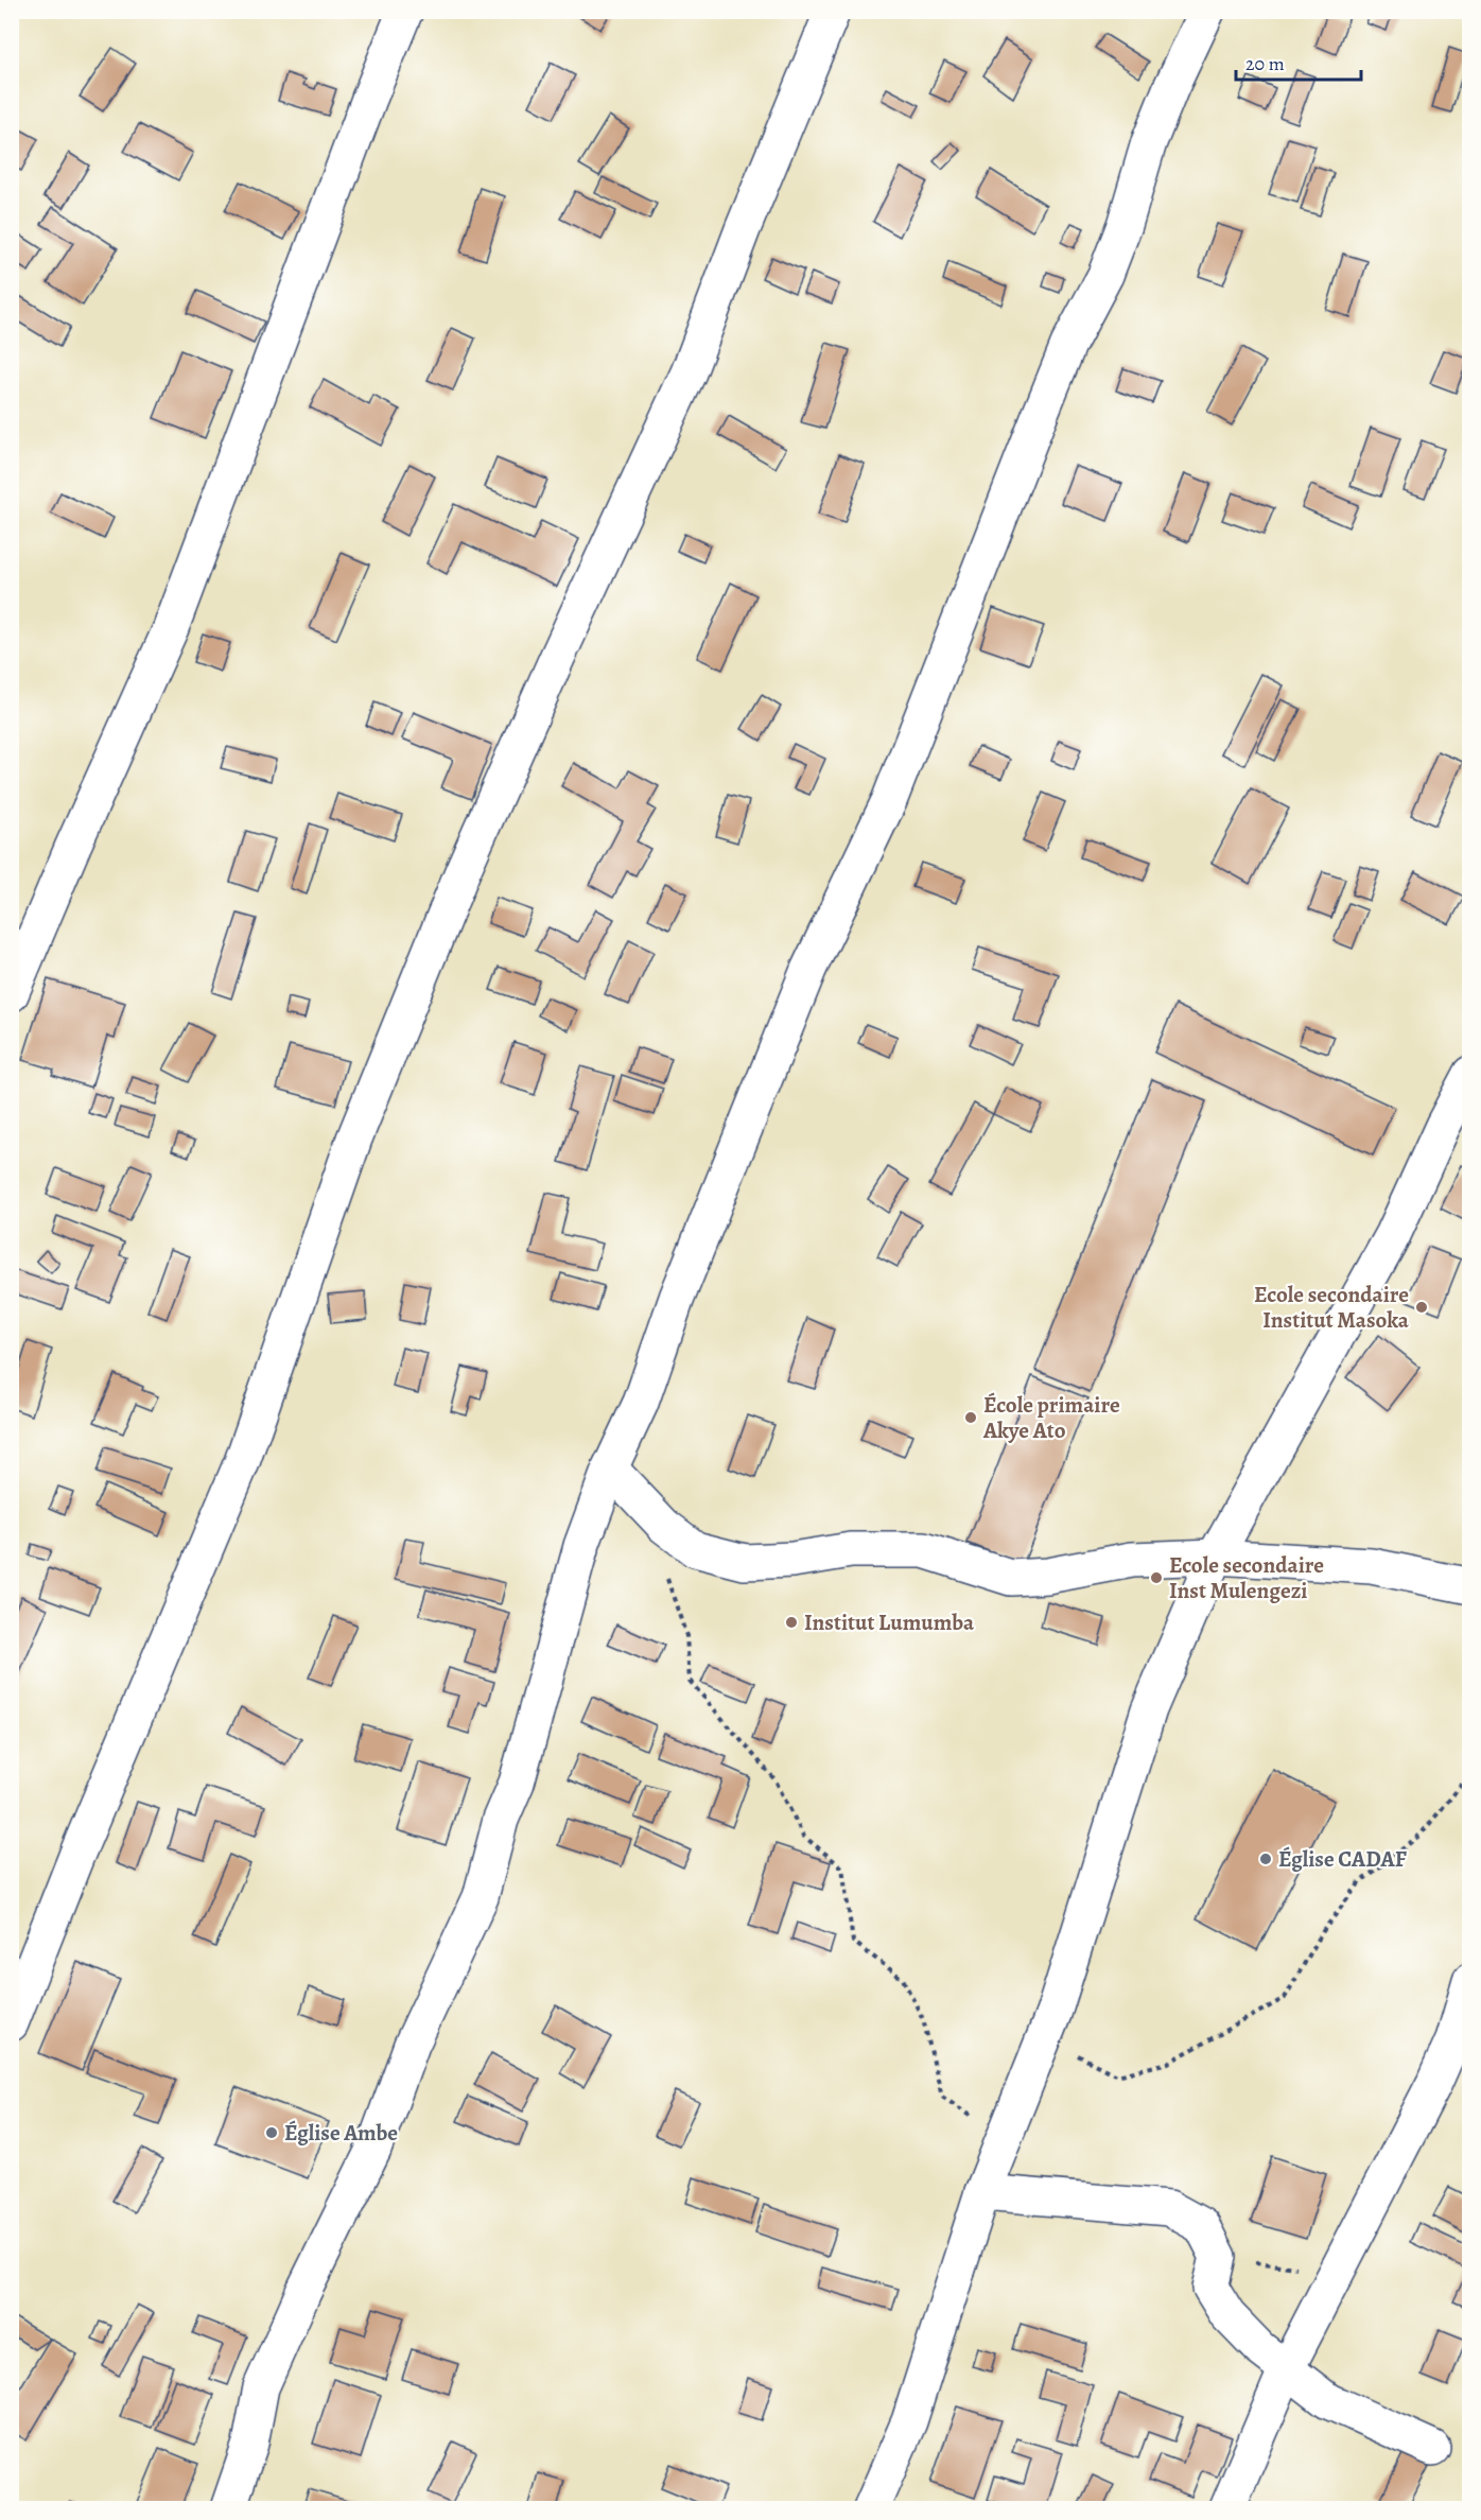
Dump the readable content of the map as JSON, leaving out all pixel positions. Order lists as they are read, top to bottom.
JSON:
{
  "places": [
    "Ecole secondaire Institut Masoka",
    "École primaire Akye Ato",
    "Ecole secondaire Inst Mulengezi",
    "Institut Lumumba",
    "Église CADAF",
    "Église Ambe"
  ],
  "scale_bar": "20 m"
}
